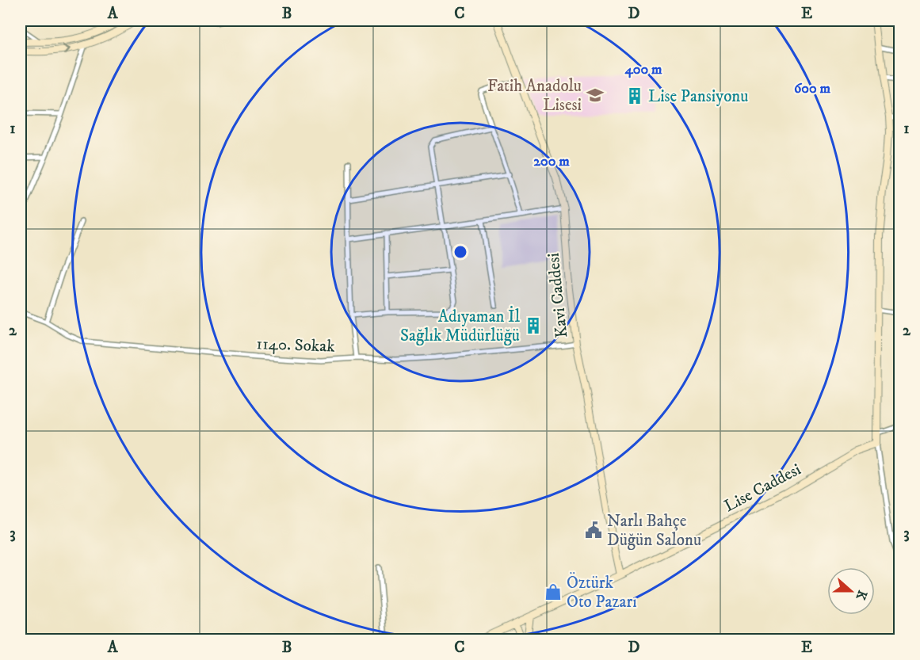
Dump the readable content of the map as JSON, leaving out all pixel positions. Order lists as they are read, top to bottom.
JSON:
{
  "streets": {
    "street": ["Kavi Caddesi", "1140. Sokak", "Lise Caddesi"]
  },
  "crossings": [
    ["Kavi Caddesi", "1140. Sokak"],
    ["Kavi Caddesi", "Lise Caddesi"]
  ],
  "places": {
    "school or university": ["Fatih Anadolu Lisesi"],
    "building": ["Lise Pansiyonu", "Adıyaman İl Sağlık Müdürlüğü"],
    "public building": ["Narlı Bahçe Düğün Salonu"],
    "shop": ["Öztürk Oto Pazarı"]
  },
  "north": "right",
  "grid": {
    "columns": [
      "A",
      "B",
      "C",
      "D",
      "E"
    ],
    "rows": ["1", "2", "3"]
  },
  "rings": ["400 m", "600 m", "200 m"]
}
